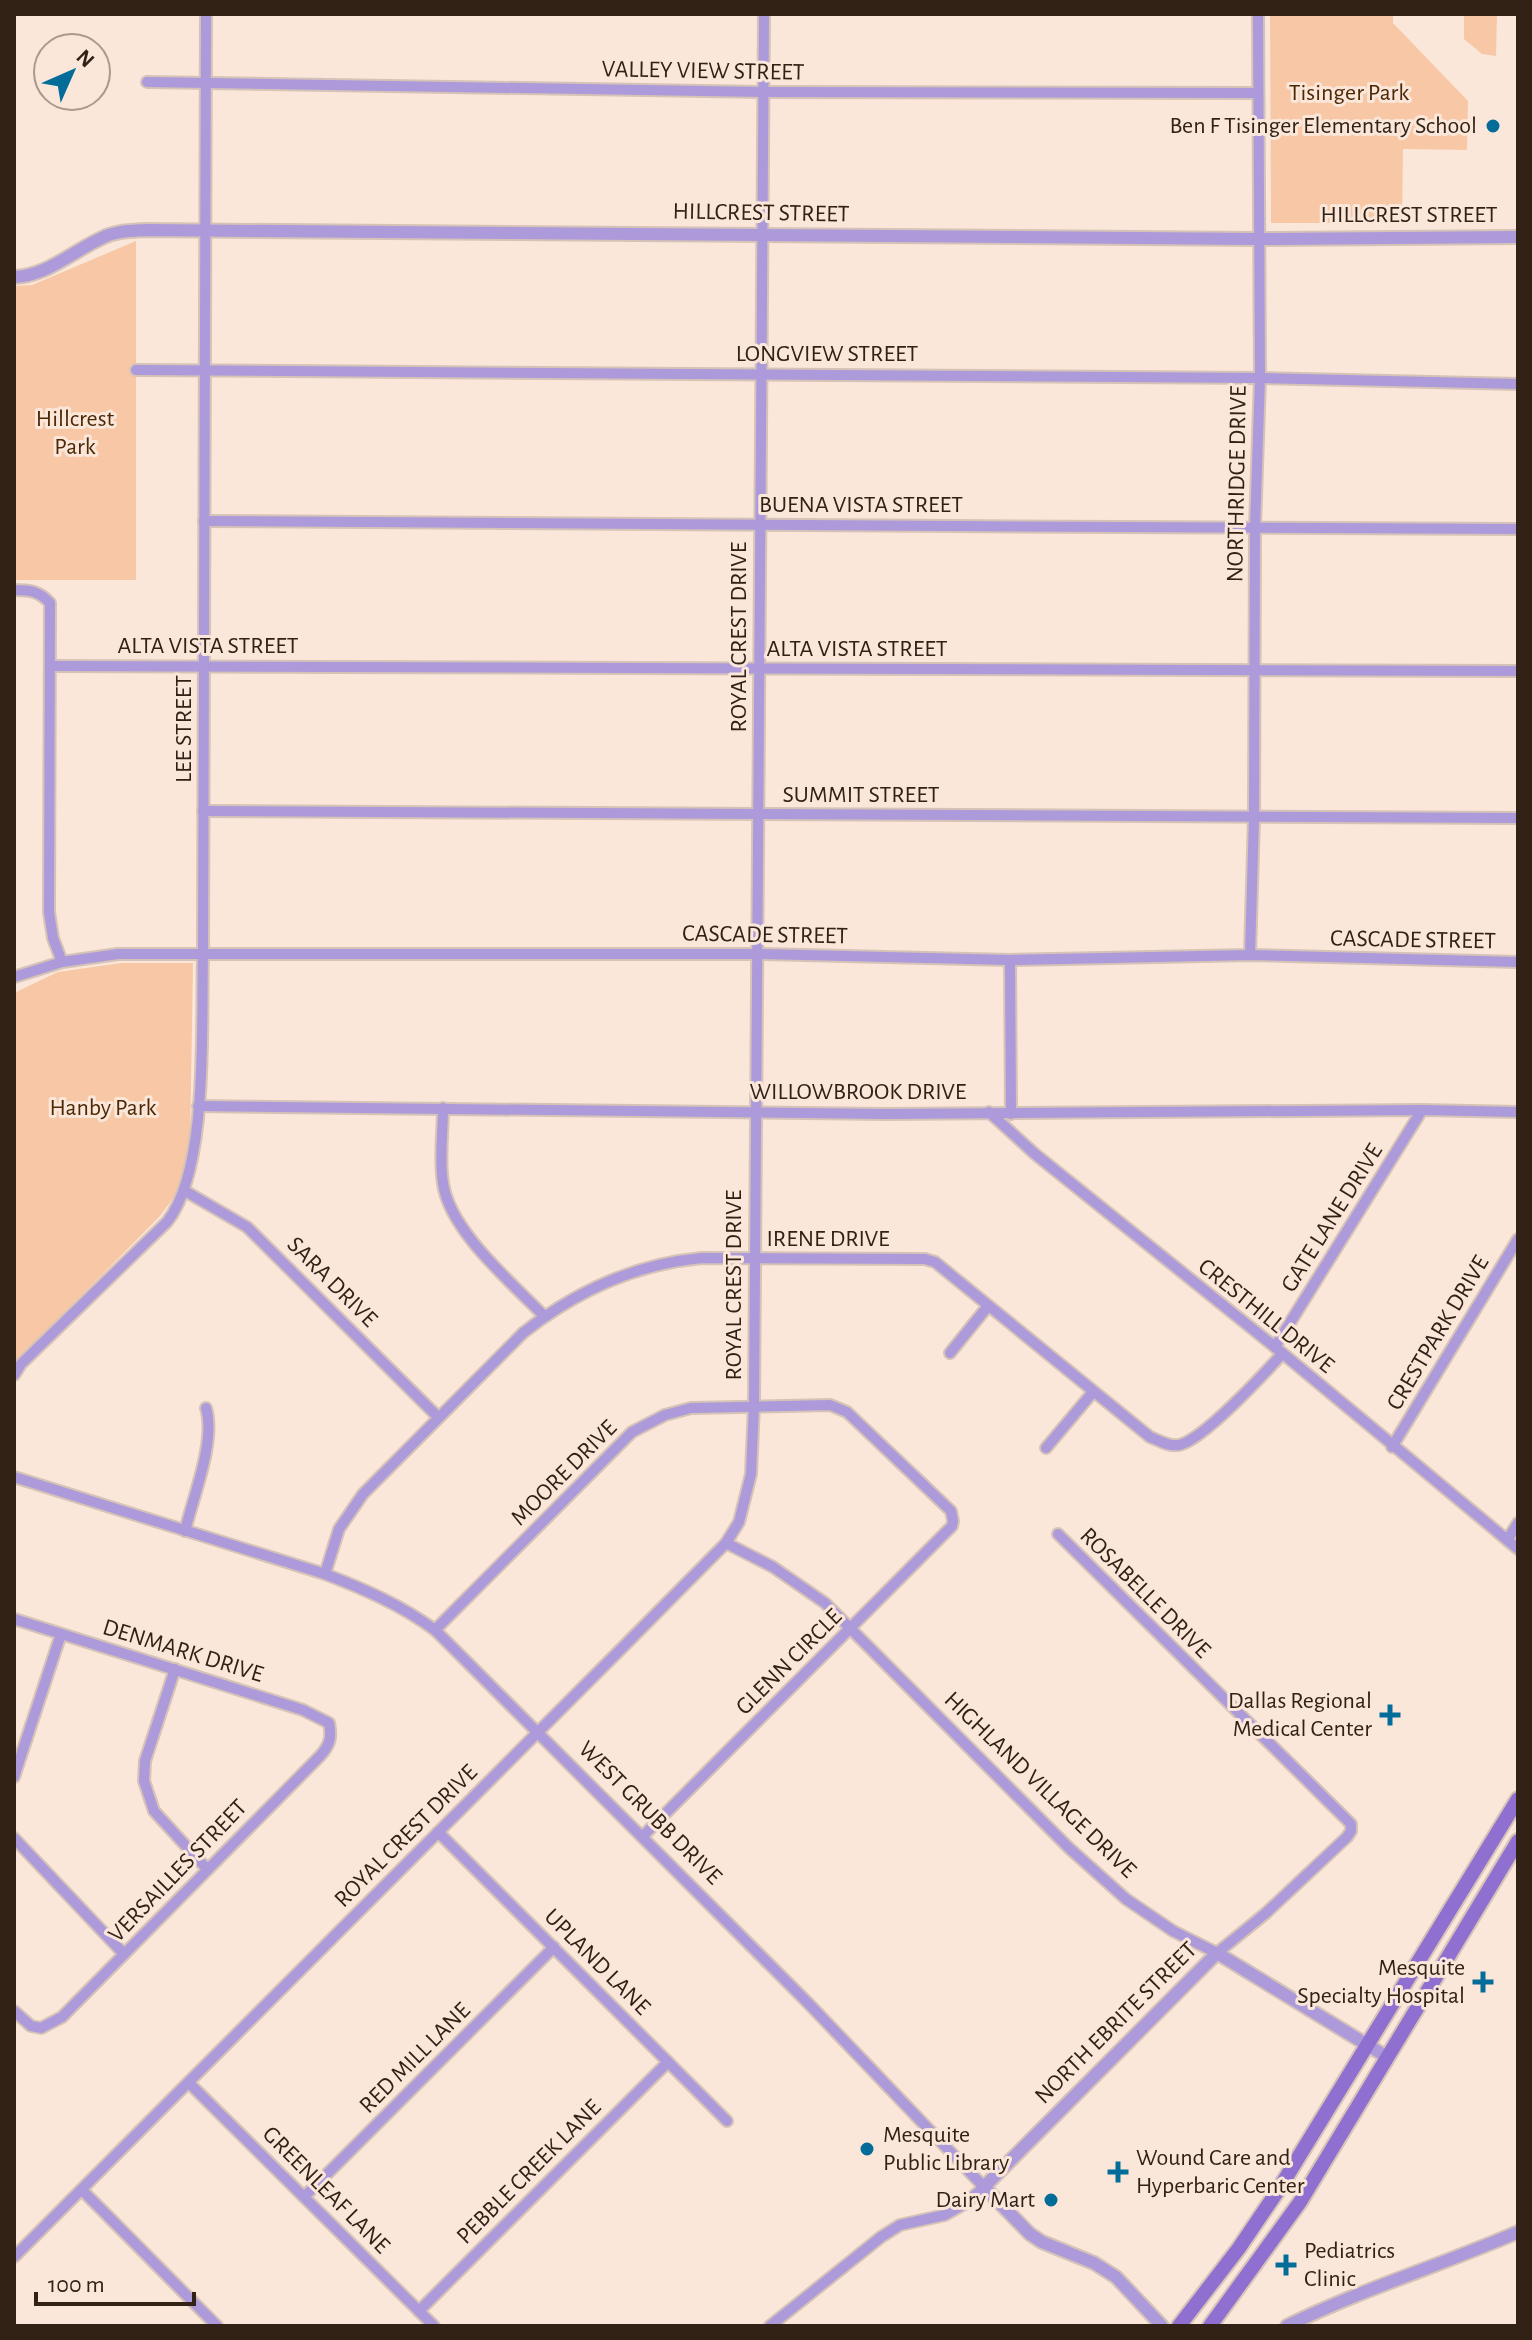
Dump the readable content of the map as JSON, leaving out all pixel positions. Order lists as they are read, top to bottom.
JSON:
{
  "streets": {
    "street": [
      "VALLEY VIEW STREET",
      "HILLCREST STREET",
      "LONGVIEW STREET",
      "NORTHRIDGE DRIVE",
      "BUENA VISTA STREET",
      "ROYAL CREST DRIVE",
      "ALTA VISTA STREET",
      "LEE STREET",
      "SUMMIT STREET",
      "CASCADE STREET",
      "WILLOWBROOK DRIVE",
      "GATE LANE DRIVE",
      "IRENE DRIVE",
      "SARA DRIVE",
      "CRESTHILL DRIVE",
      "CRESTPARK DRIVE",
      "MOORE DRIVE",
      "ROSABELLE DRIVE",
      "DENMARK DRIVE",
      "GLENN CIRCLE",
      "HIGHLAND VILLAGE DRIVE",
      "WEST GRUBB DRIVE",
      "VERSAILLES STREET",
      "UPLAND LANE",
      "NORTH EBRITE STREET",
      "RED MILL LANE",
      "PEBBLE CREEK LANE",
      "GREENLEAF LANE"
    ]
  },
  "crossings": [
    ["VALLEY VIEW STREET", "NORTHRIDGE DRIVE"],
    ["VALLEY VIEW STREET", "ROYAL CREST DRIVE"],
    ["VALLEY VIEW STREET", "LEE STREET"],
    ["HILLCREST STREET", "NORTHRIDGE DRIVE"],
    ["HILLCREST STREET", "ROYAL CREST DRIVE"],
    ["HILLCREST STREET", "LEE STREET"],
    ["LONGVIEW STREET", "NORTHRIDGE DRIVE"],
    ["LONGVIEW STREET", "ROYAL CREST DRIVE"],
    ["LONGVIEW STREET", "LEE STREET"],
    ["NORTHRIDGE DRIVE", "BUENA VISTA STREET"],
    ["NORTHRIDGE DRIVE", "ALTA VISTA STREET"],
    ["NORTHRIDGE DRIVE", "SUMMIT STREET"],
    ["NORTHRIDGE DRIVE", "CASCADE STREET"],
    ["BUENA VISTA STREET", "ROYAL CREST DRIVE"],
    ["BUENA VISTA STREET", "LEE STREET"],
    ["ROYAL CREST DRIVE", "ALTA VISTA STREET"],
    ["ROYAL CREST DRIVE", "SUMMIT STREET"],
    ["ROYAL CREST DRIVE", "CASCADE STREET"],
    ["ROYAL CREST DRIVE", "WILLOWBROOK DRIVE"],
    ["ROYAL CREST DRIVE", "IRENE DRIVE"],
    ["ROYAL CREST DRIVE", "MOORE DRIVE"],
    ["ROYAL CREST DRIVE", "HIGHLAND VILLAGE DRIVE"],
    ["ROYAL CREST DRIVE", "WEST GRUBB DRIVE"],
    ["ROYAL CREST DRIVE", "UPLAND LANE"],
    ["ROYAL CREST DRIVE", "GREENLEAF LANE"],
    ["ALTA VISTA STREET", "LEE STREET"],
    ["LEE STREET", "SUMMIT STREET"],
    ["LEE STREET", "CASCADE STREET"],
    ["LEE STREET", "WILLOWBROOK DRIVE"],
    ["LEE STREET", "SARA DRIVE"],
    ["WILLOWBROOK DRIVE", "GATE LANE DRIVE"],
    ["WILLOWBROOK DRIVE", "CRESTHILL DRIVE"],
    ["GATE LANE DRIVE", "IRENE DRIVE"],
    ["GATE LANE DRIVE", "CRESTHILL DRIVE"],
    ["IRENE DRIVE", "SARA DRIVE"],
    ["IRENE DRIVE", "WEST GRUBB DRIVE"],
    ["CRESTHILL DRIVE", "CRESTPARK DRIVE"],
    ["MOORE DRIVE", "GLENN CIRCLE"],
    ["MOORE DRIVE", "WEST GRUBB DRIVE"],
    ["ROSABELLE DRIVE", "NORTH EBRITE STREET"],
    ["DENMARK DRIVE", "VERSAILLES STREET"],
    ["GLENN CIRCLE", "HIGHLAND VILLAGE DRIVE"],
    ["GLENN CIRCLE", "WEST GRUBB DRIVE"],
    ["HIGHLAND VILLAGE DRIVE", "NORTH EBRITE STREET"],
    ["WEST GRUBB DRIVE", "NORTH EBRITE STREET"],
    ["UPLAND LANE", "RED MILL LANE"],
    ["UPLAND LANE", "PEBBLE CREEK LANE"],
    ["RED MILL LANE", "GREENLEAF LANE"],
    ["PEBBLE CREEK LANE", "GREENLEAF LANE"]
  ],
  "parks": ["Tisinger Park", "Hillcrest Park", "Hanby Park"],
  "places": {
    "other": ["Ben F Tisinger Elementary School", "Mesquite Public Library", "Dairy Mart"],
    "health": [
      "Dallas Regional Medical Center",
      "Mesquite Specialty Hospital",
      "Wound Care and Hyperbaric Center",
      "Pediatrics Clinic"
    ]
  },
  "scale_bar": "100 m",
  "north": "top right"
}
